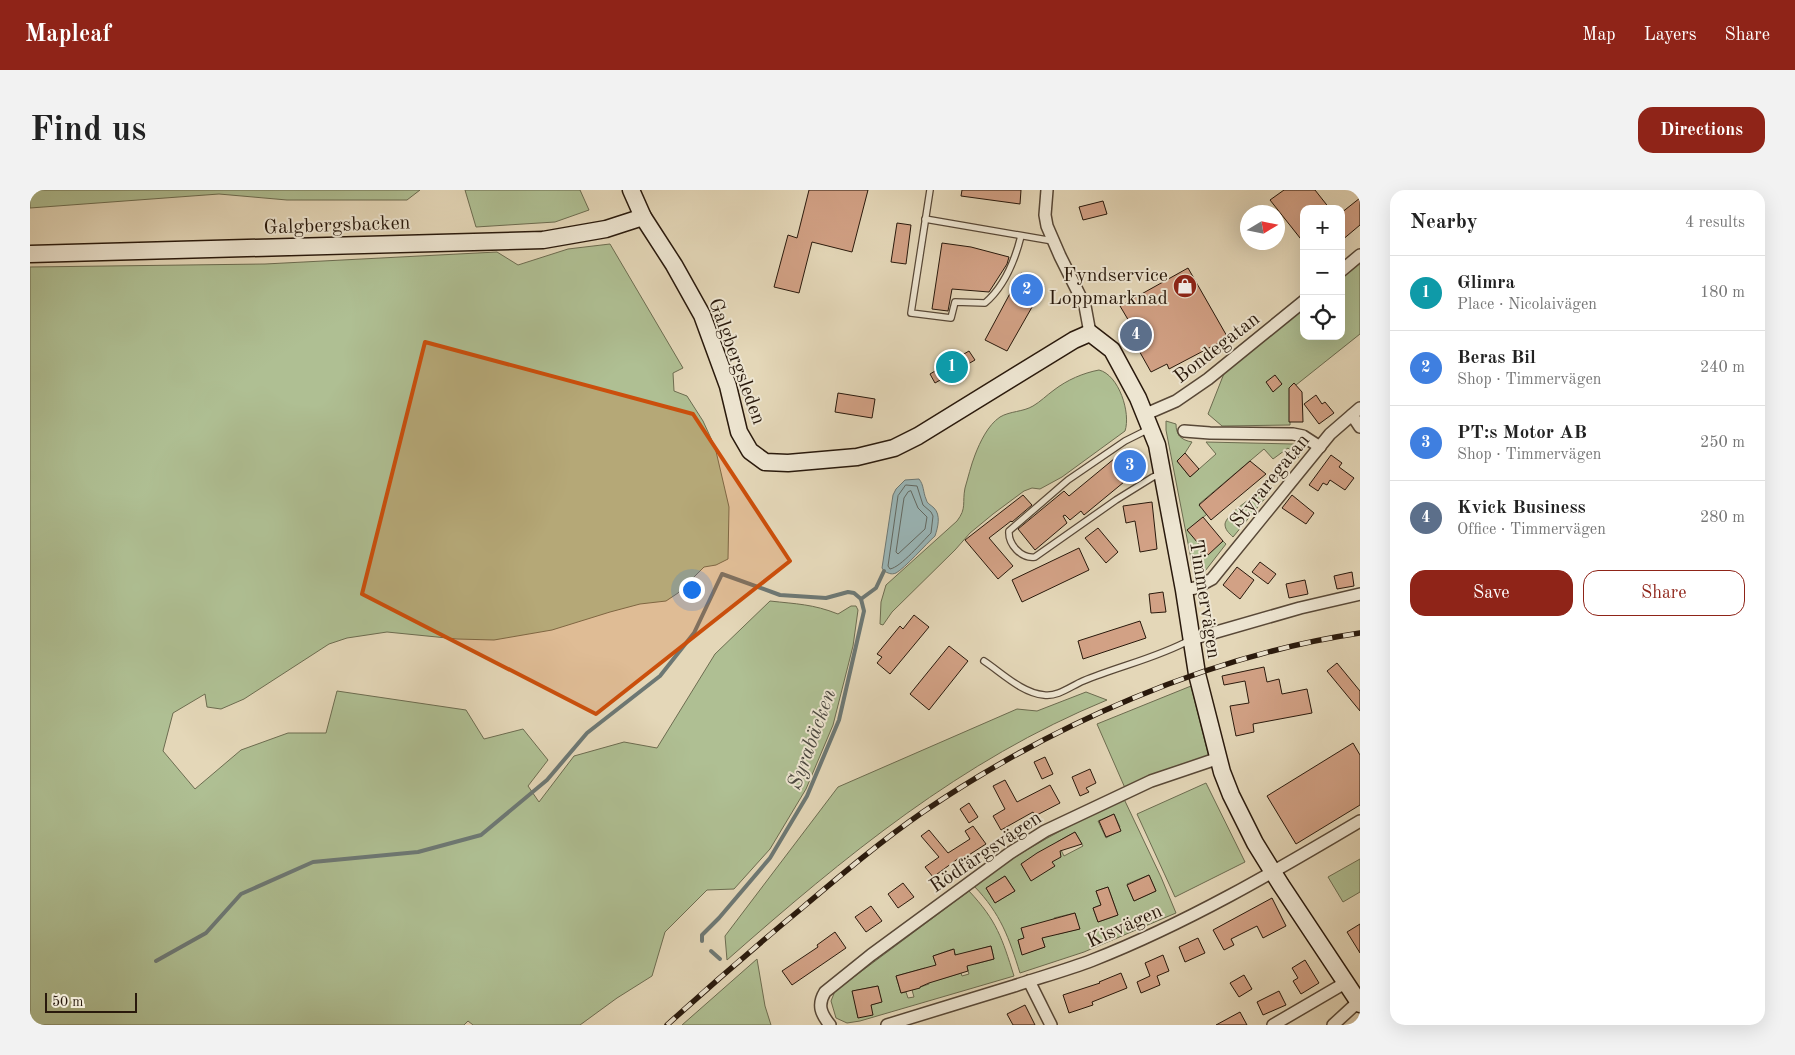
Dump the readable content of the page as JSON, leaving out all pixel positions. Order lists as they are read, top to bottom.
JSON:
{
  "streets": {
    "street": [
      "Galgbergsbacken",
      "Bondegatan",
      "Galgbergsleden",
      "Styraregatan",
      "Timmervägen",
      "Rödfärgsvägen",
      "Kisvägen"
    ]
  },
  "crossings": [
    ["Galgbergsbacken", "Galgbergsleden"],
    ["Bondegatan", "Timmervägen"],
    ["Galgbergsleden", "Timmervägen"],
    ["Styraregatan", "Timmervägen"],
    ["Timmervägen", "Rödfärgsvägen"],
    ["Timmervägen", "Kisvägen"]
  ],
  "water": ["Syrabäcken"],
  "places": {
    "shop": ["Fyndservice Loppmarknad"]
  },
  "scale_bar": "50 m",
  "north": "right",
  "page": {
    "header": "Mapleaf",
    "nav": ["Map", "Layers", "Share"],
    "buttons": [
      "Directions",
      ["Save", "Share"]
    ],
    "title": "Find us",
    "heading": ["Nearby", "4 results"],
    "map_buttons": ["+", "−"],
    "list": [
      {
        "mark": "1",
        "name": "Glimra",
        "note": "Place · Nicolaivägen",
        "value": "180 m"
      },
      {
        "mark": "2",
        "name": "Beras Bil",
        "note": "Shop · Timmervägen",
        "value": "240 m"
      },
      {
        "mark": "3",
        "name": "PT:s Motor AB",
        "note": "Shop · Timmervägen",
        "value": "250 m"
      },
      {
        "mark": "4",
        "name": "Kvick Business",
        "note": "Office · Timmervägen",
        "value": "280 m"
      }
    ],
    "pins": [
      "2",
      "4",
      "1",
      "3"
    ],
    "scale": "50 m"
  }
}
